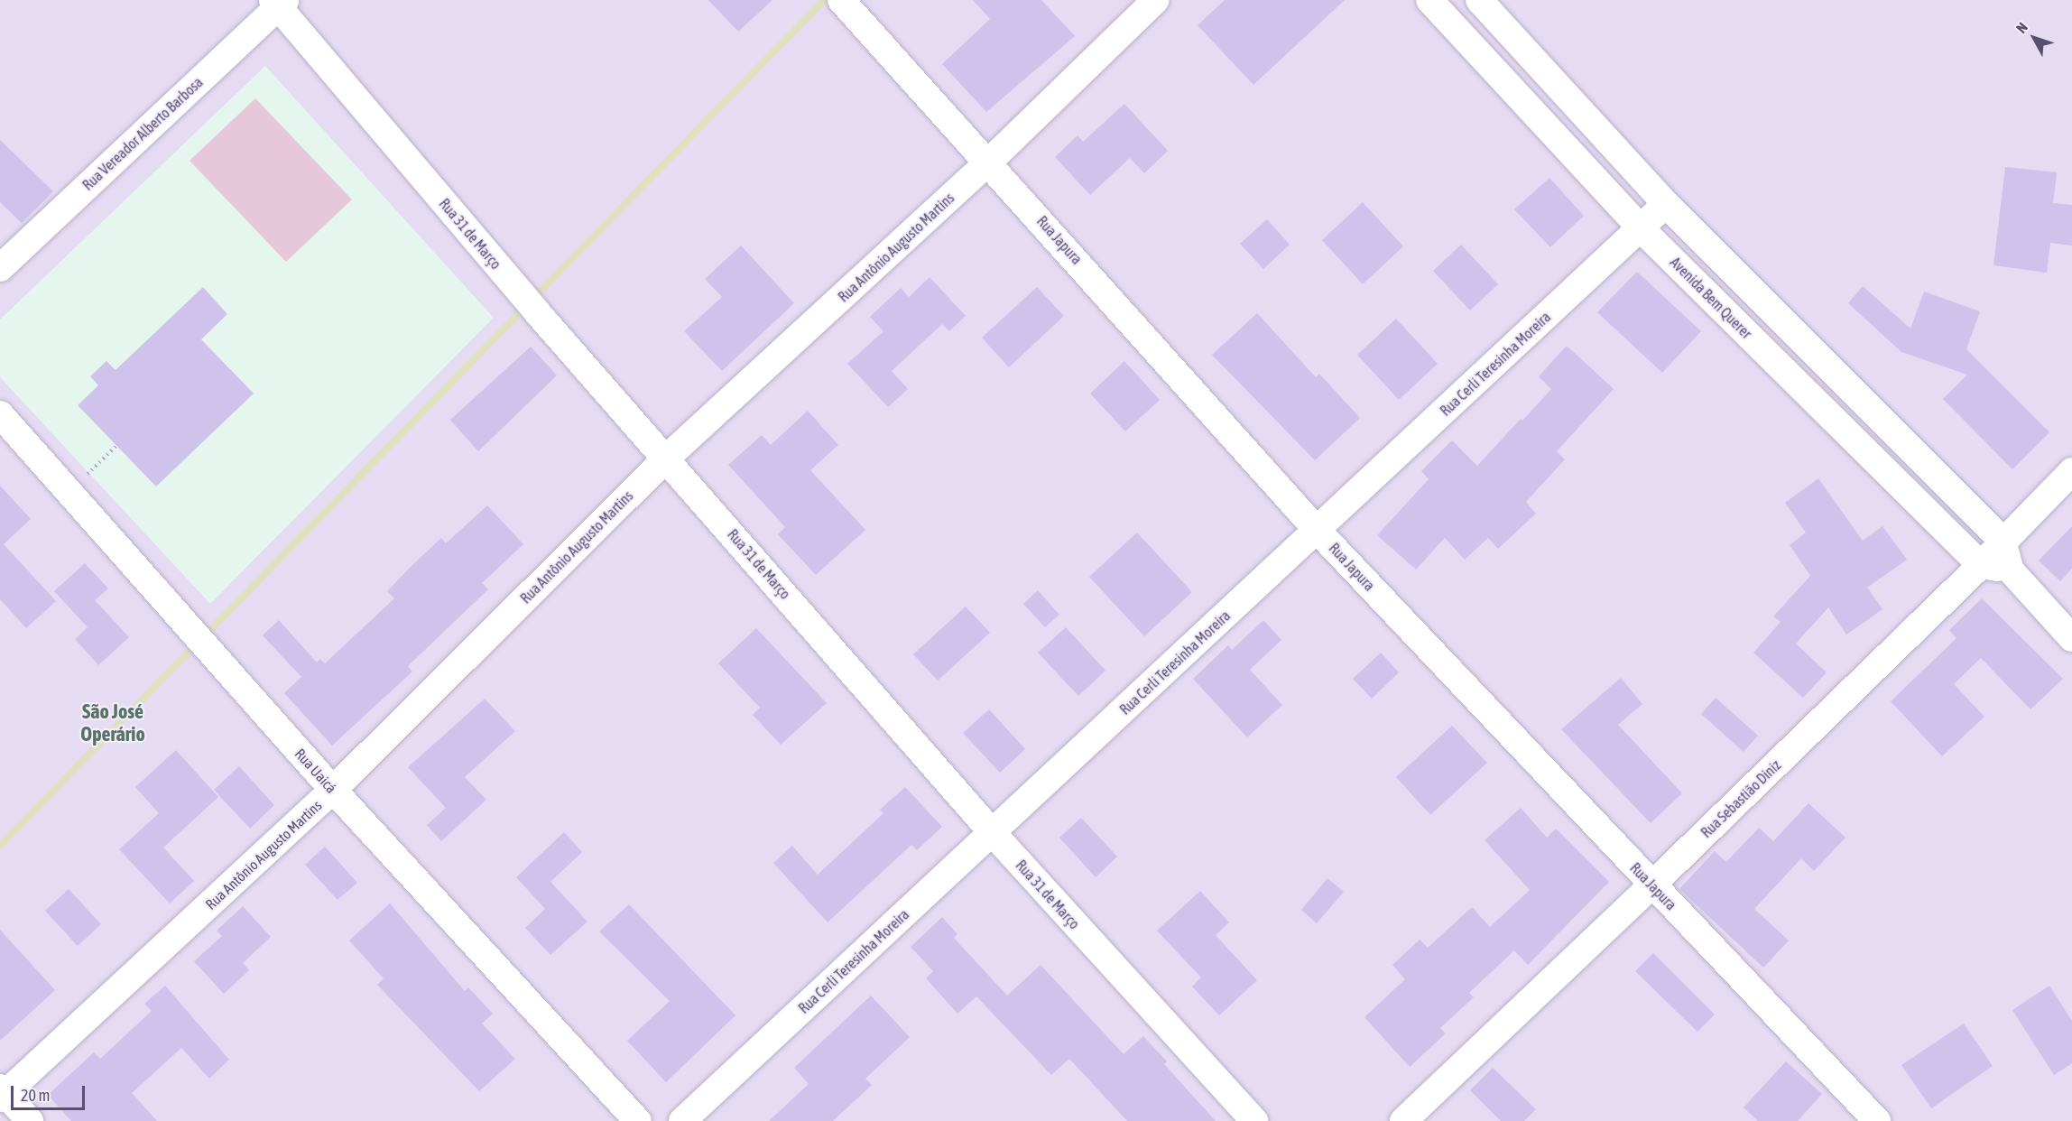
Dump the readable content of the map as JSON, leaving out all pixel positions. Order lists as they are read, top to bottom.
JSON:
{
  "streets": {
    "street": [
      "Rua Vereador Alberto Barbosa",
      "Rua 31 de Março",
      "Rua Japura",
      "Rua Antônio Augusto Martins",
      "Avenida Bem Querer",
      "Rua Cerli Teresinha Moreira",
      "Rua Uaicá",
      "Rua Sebastião Diniz"
    ]
  },
  "crossings": [
    ["Rua Vereador Alberto Barbosa", "Rua 31 de Março"],
    ["Rua 31 de Março", "Rua Antônio Augusto Martins"],
    ["Rua 31 de Março", "Rua Cerli Teresinha Moreira"],
    ["Rua Japura", "Rua Antônio Augusto Martins"],
    ["Rua Japura", "Rua Cerli Teresinha Moreira"],
    ["Rua Japura", "Rua Sebastião Diniz"],
    ["Rua Antônio Augusto Martins", "Rua Uaicá"],
    ["Avenida Bem Querer", "Rua Cerli Teresinha Moreira"],
    ["Avenida Bem Querer", "Rua Sebastião Diniz"]
  ],
  "districts": ["São José Operário"],
  "scale_bar": "20 m",
  "north": "top left"
}
